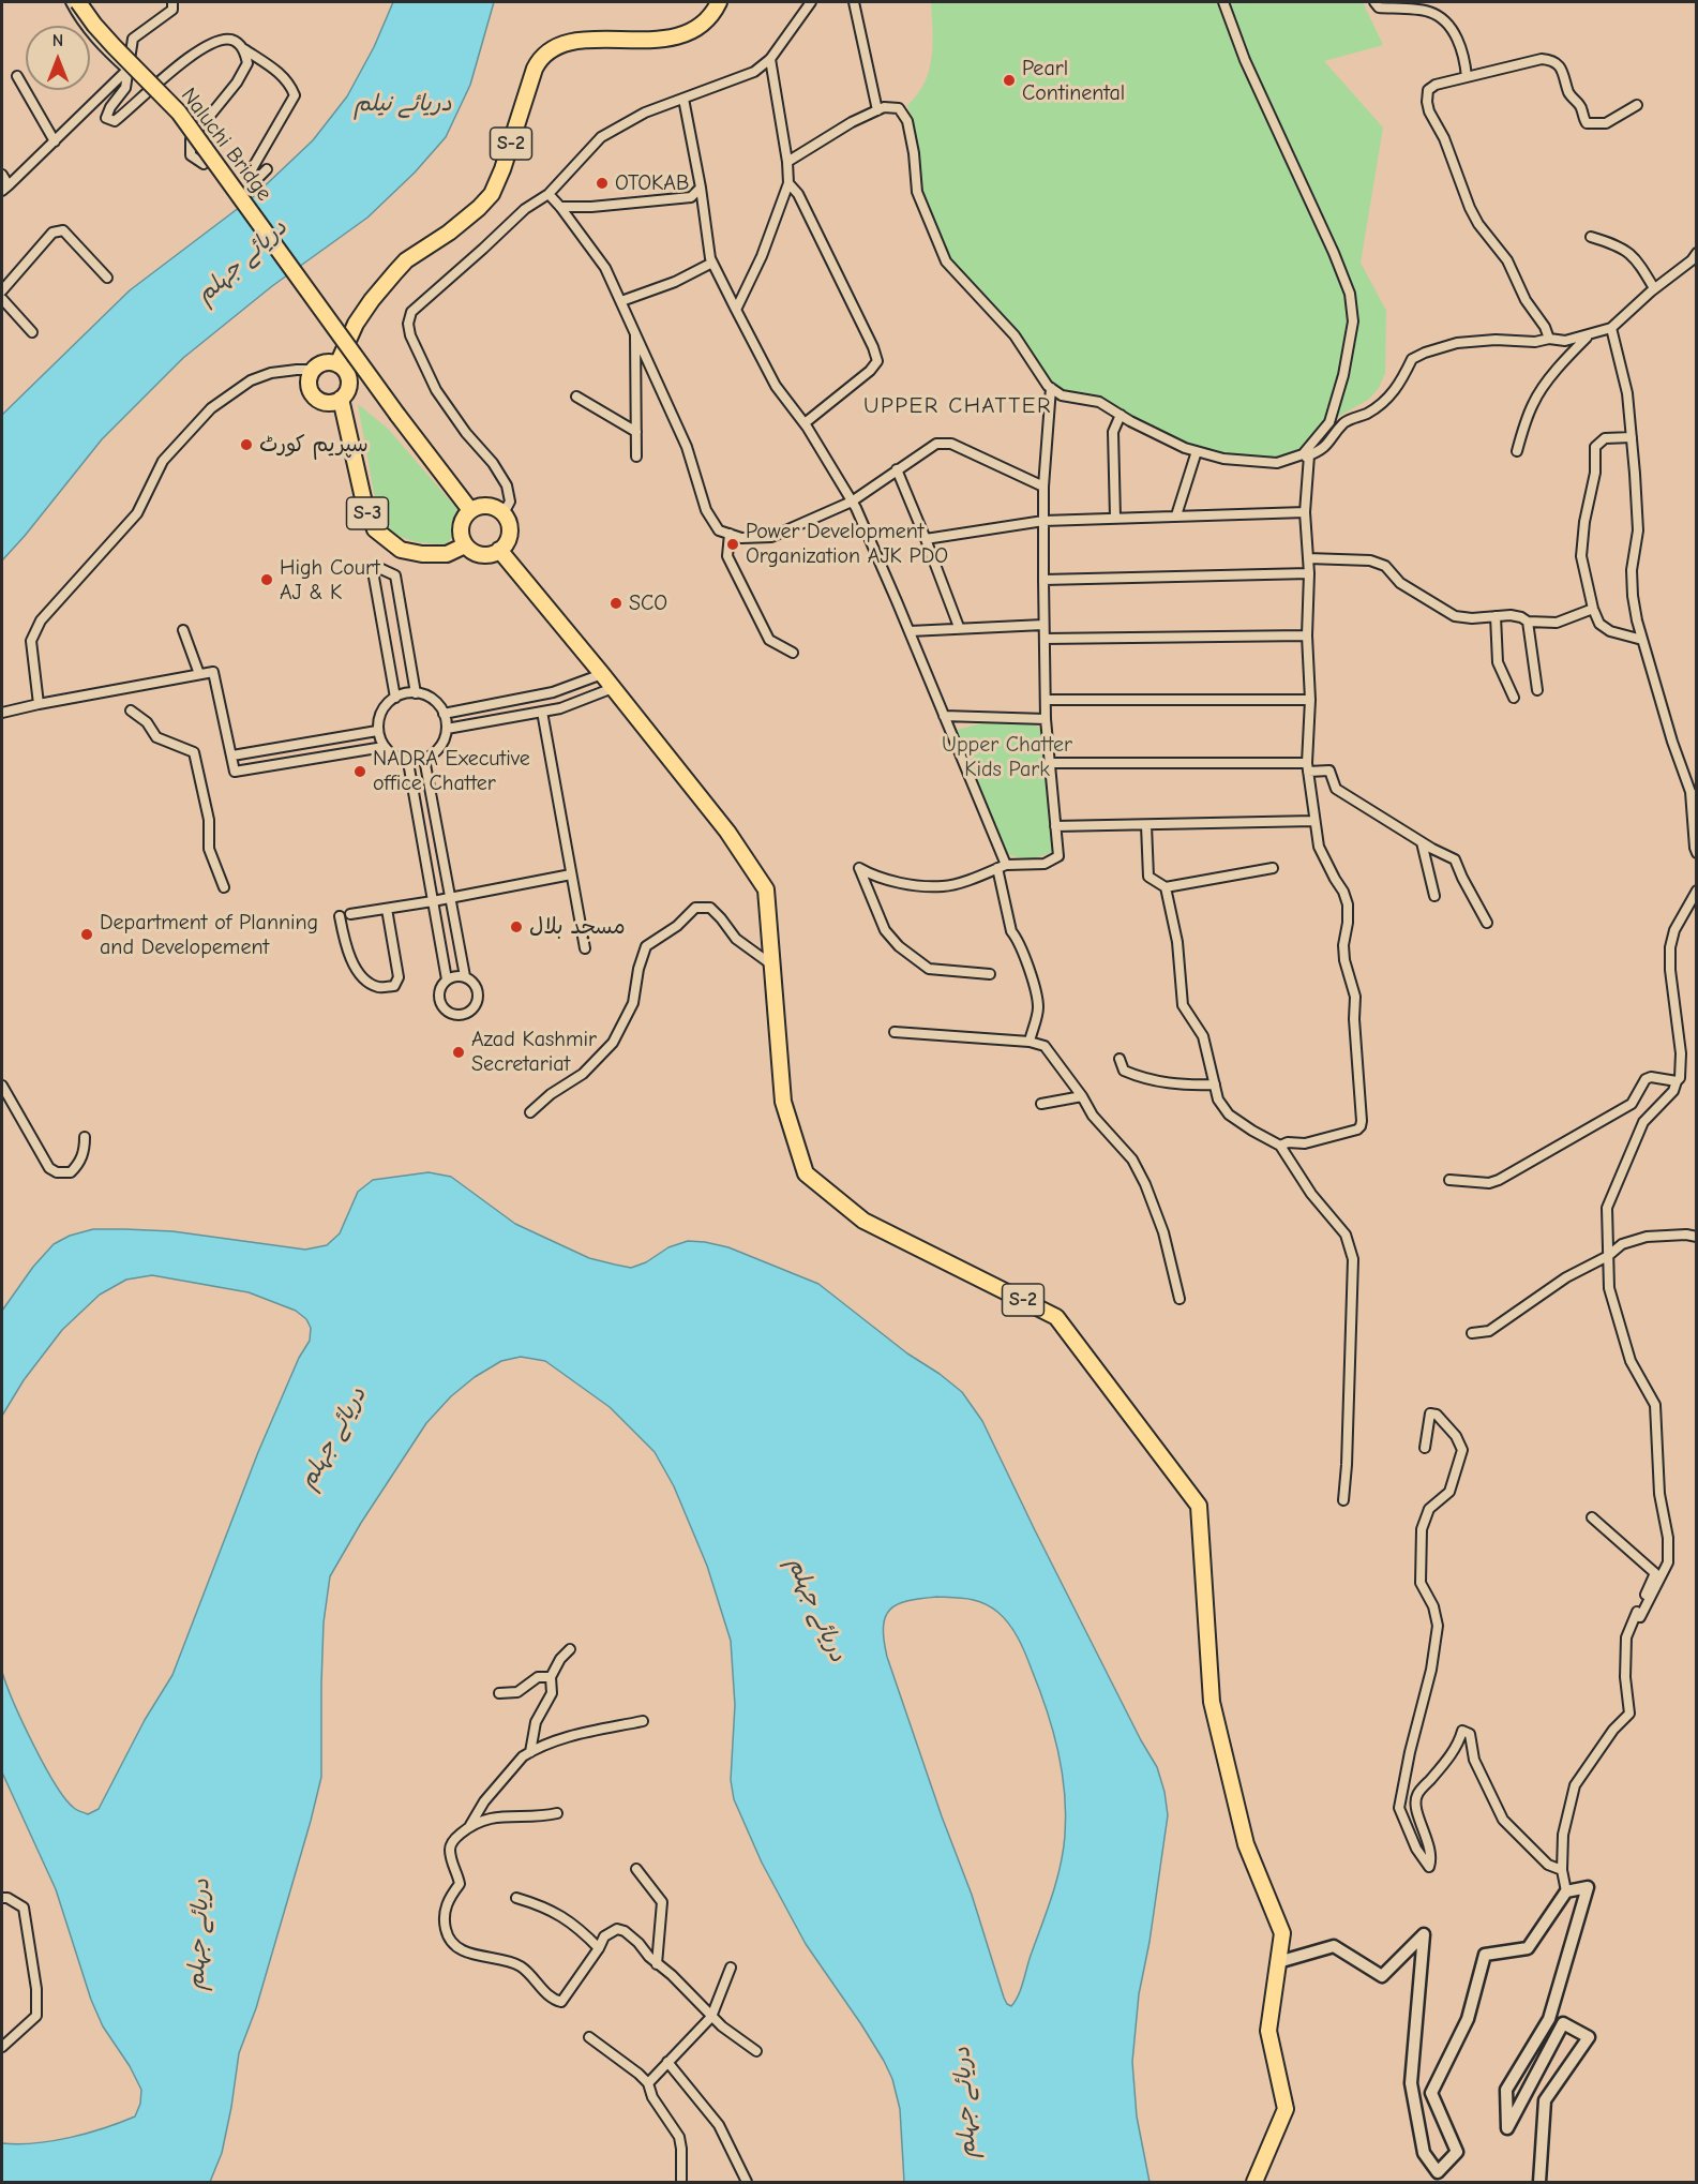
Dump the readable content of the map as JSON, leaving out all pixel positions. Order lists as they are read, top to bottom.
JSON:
{
  "streets": {
    "highway": ["S-2", "Naluchi Bridge", "S-3"]
  },
  "crossings": [
    ["S-2", "Naluchi Bridge"],
    ["S-2", "S-3"],
    ["Naluchi Bridge", "S-3"]
  ],
  "districts": ["UPPER CHATTER"],
  "water": ["دریائے نیلم", "دریائے جہلم"],
  "parks": ["Upper Chatter Kids Park"],
  "places": [
    "Pearl Continental",
    "OTOKAB",
    "سپریم کورٹ",
    "Power Development Organization AJK PDO",
    "High Court AJ & K",
    "SCO",
    "NADRA Executive office Chatter",
    "مسجد بلال",
    "Department of Planning and Developement",
    "Azad Kashmir Secretariat"
  ],
  "north": "top"
}
